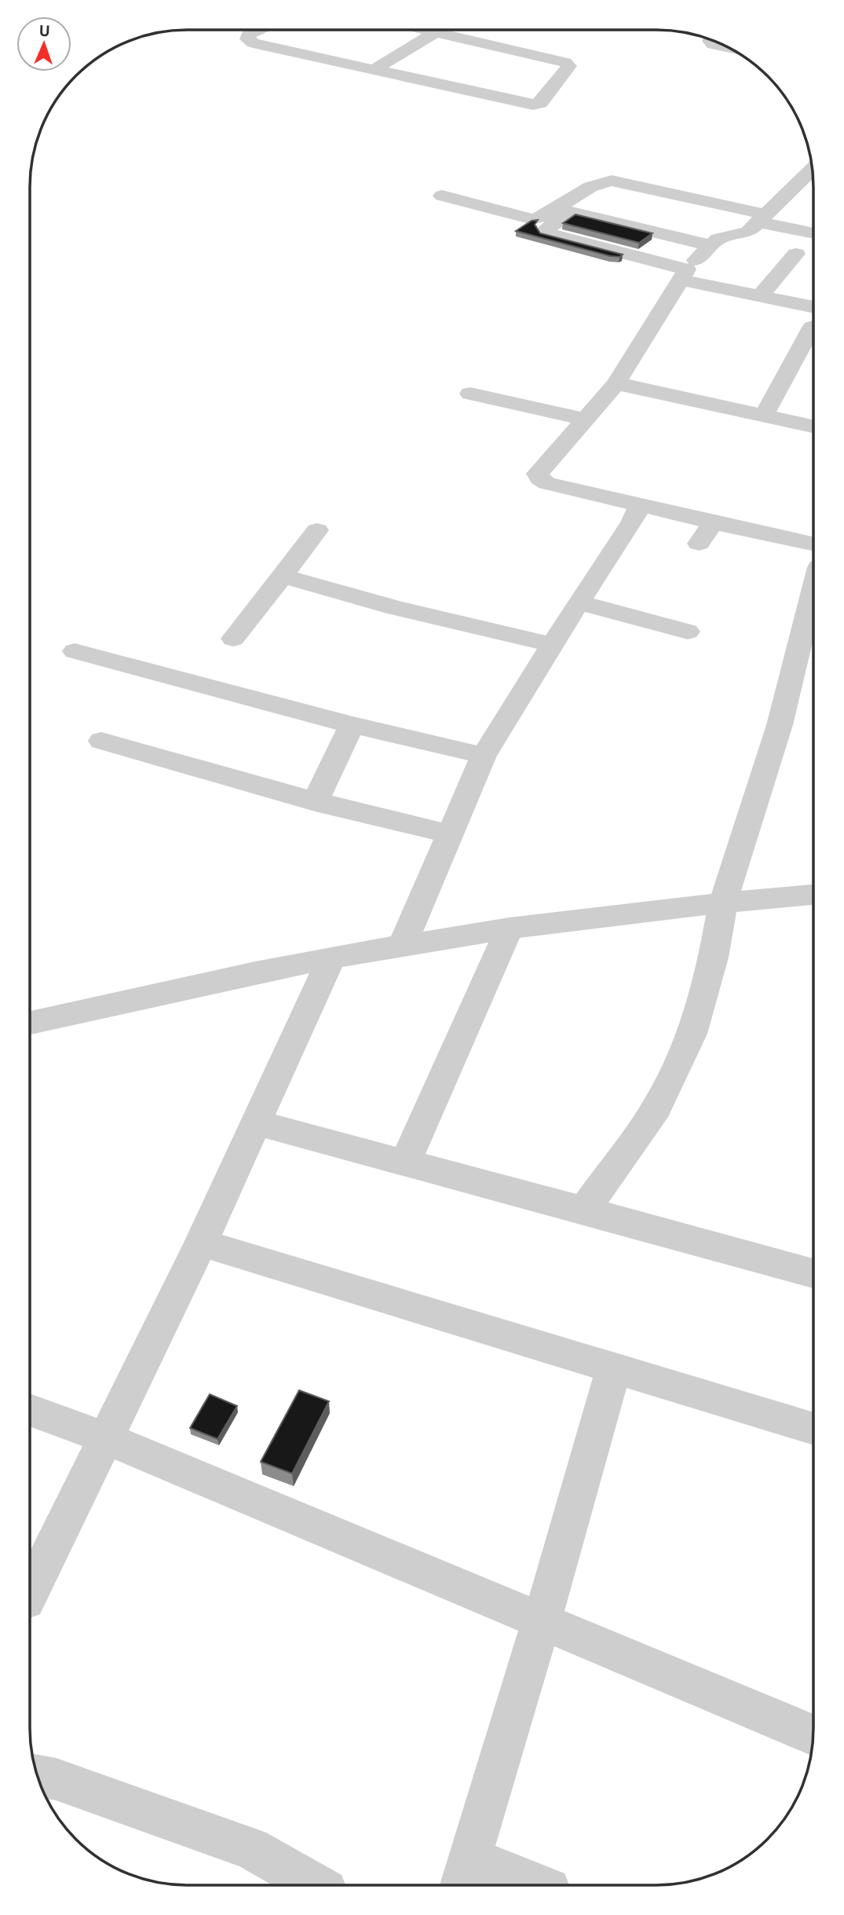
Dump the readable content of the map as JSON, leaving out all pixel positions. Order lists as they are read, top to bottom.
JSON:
{
  "north": "top"
}
